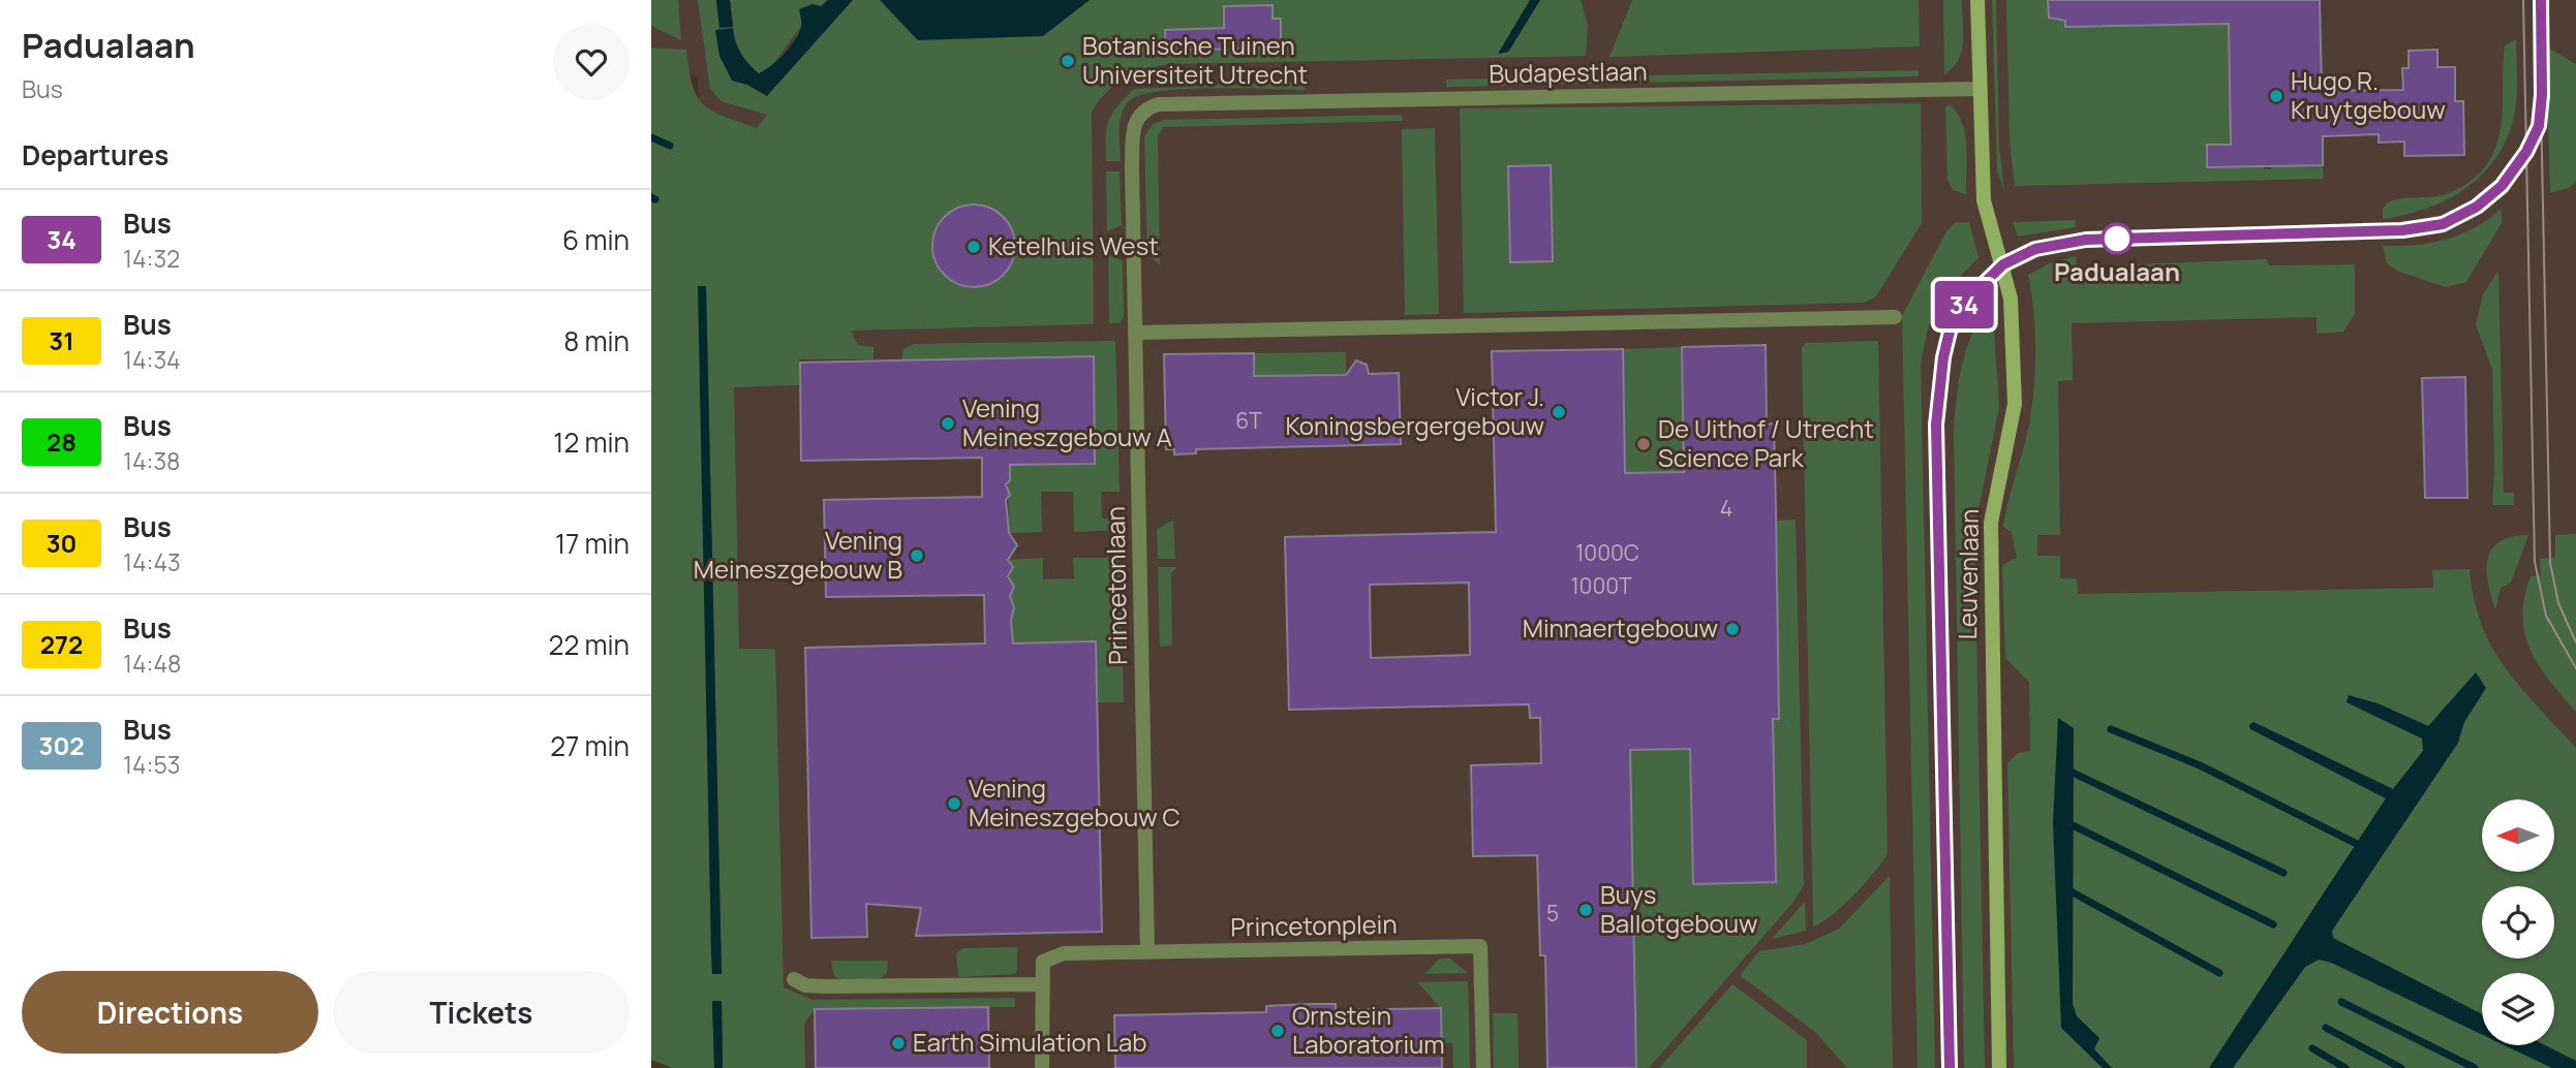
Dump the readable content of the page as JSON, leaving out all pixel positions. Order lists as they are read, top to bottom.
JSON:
{
  "streets": {
    "main road": ["Leuvenlaan"],
    "street": ["Budapestlaan", "Princetonlaan", "Princetonplein"]
  },
  "crossings": [
    ["Budapestlaan", "Leuvenlaan"],
    ["Budapestlaan", "Princetonlaan"],
    ["Princetonlaan", "Princetonplein"]
  ],
  "places": [
    "Botanische Tuinen Universiteit Utrecht",
    "Hugo R. Kruytgebouw",
    "Padualaan",
    "Ketelhuis West",
    "Victor J. Koningsbergergebouw",
    "Vening Meineszgebouw A",
    "De Uithof / Utrecht Science Park",
    "Vening Meineszgebouw B",
    "Minnaertgebouw",
    "Vening Meineszgebouw C",
    "Buys Ballotgebouw",
    "Ornstein Laboratorium",
    "Earth Simulation Lab"
  ],
  "lines": ["bus line 34"],
  "house_numbers": [
    "6T",
    "4",
    "1000C",
    "1000T",
    "5"
  ],
  "north": "left",
  "page": {
    "heading": [
      ["Padualaan", "Bus"],
      "Departures"
    ],
    "on_map": "34",
    "list": [
      {
        "mark": "34",
        "name": "Bus",
        "note": "14:32",
        "value": "6 min"
      },
      {
        "mark": "31",
        "name": "Bus",
        "note": "14:34",
        "value": "8 min"
      },
      {
        "mark": "28",
        "name": "Bus",
        "note": "14:38",
        "value": "12 min"
      },
      {
        "mark": "30",
        "name": "Bus",
        "note": "14:43",
        "value": "17 min"
      },
      {
        "mark": "272",
        "name": "Bus",
        "note": "14:48",
        "value": "22 min"
      },
      {
        "mark": "302",
        "name": "Bus",
        "note": "14:53",
        "value": "27 min"
      }
    ],
    "buttons": ["Directions", "Tickets"]
  }
}
